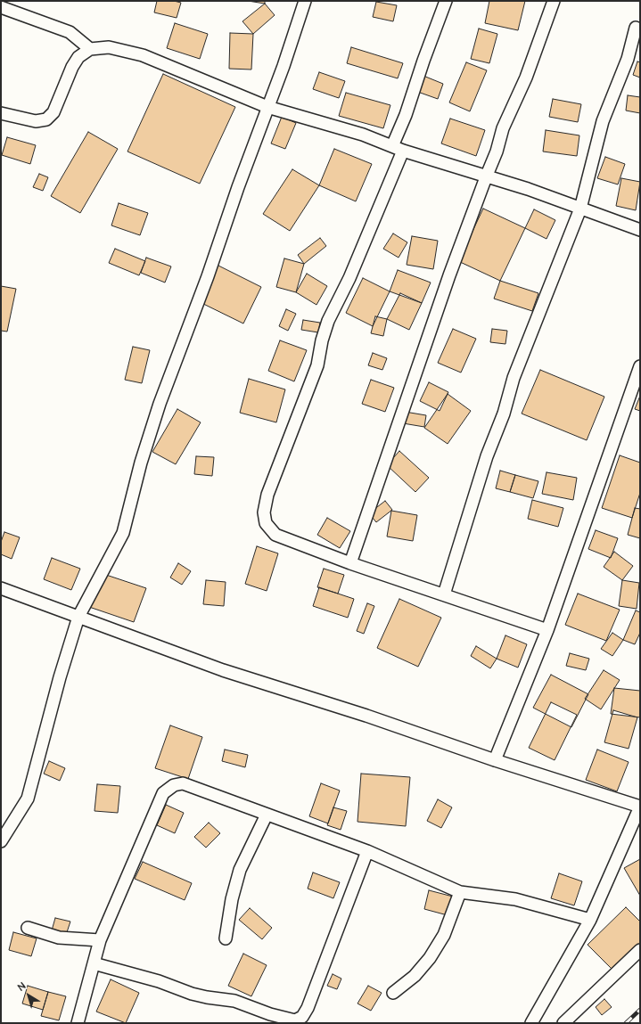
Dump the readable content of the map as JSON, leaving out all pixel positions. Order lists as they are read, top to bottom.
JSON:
{
  "north": "top left"
}
